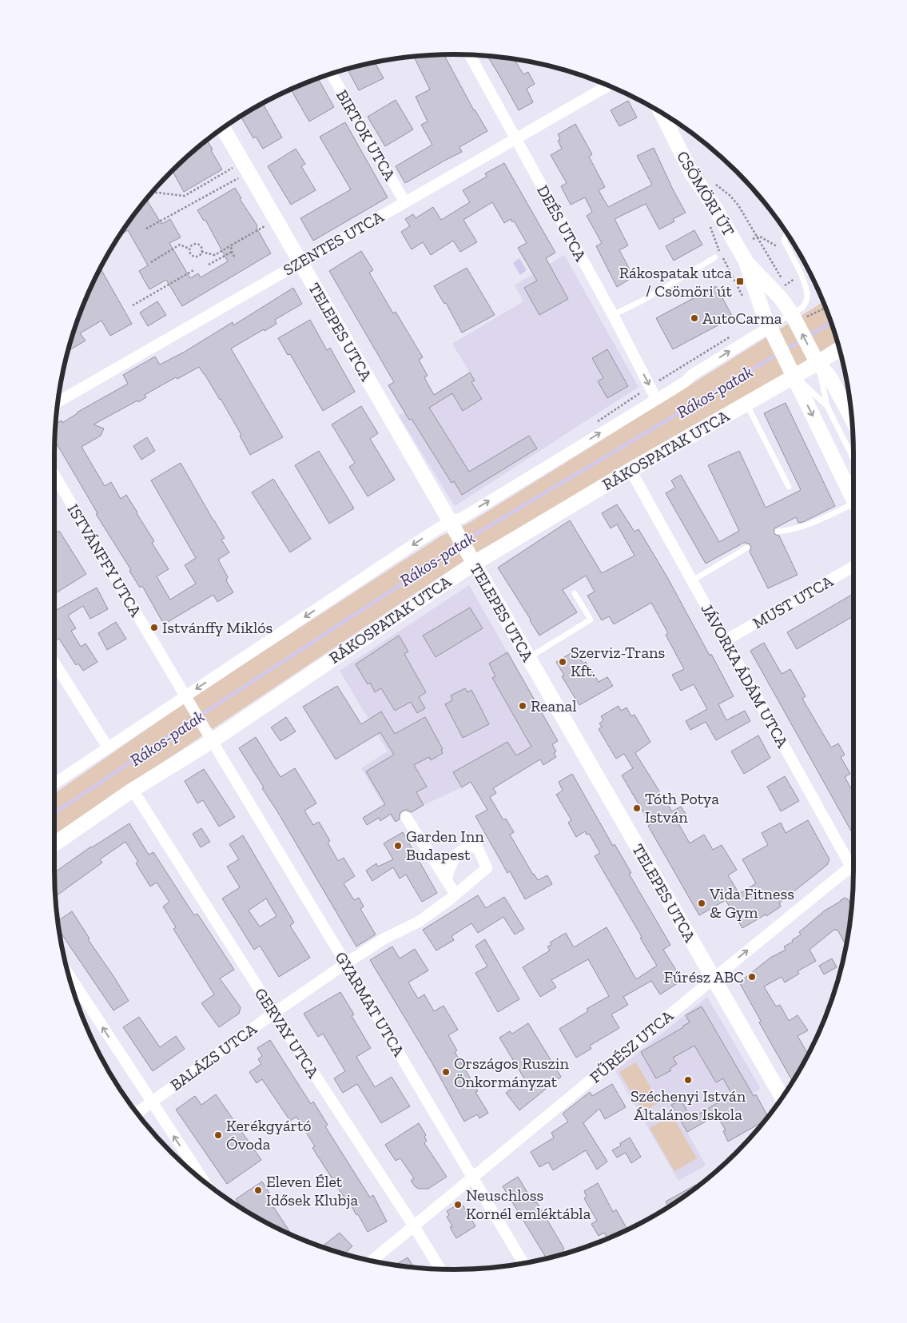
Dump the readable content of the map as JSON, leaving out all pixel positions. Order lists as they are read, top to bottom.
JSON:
{
  "streets": {
    "street": [
      "BIRTOK UTCA",
      "CSÖMÖRI ÚT",
      "DEÉS UTCA",
      "SZENTES UTCA",
      "TELEPES UTCA",
      "RÁKOSPATAK UTCA",
      "ISTVÁNFFY UTCA",
      "MUST UTCA",
      "JÁVORKA ÁDÁM UTCA",
      "GYARMAT UTCA",
      "GERVAY UTCA",
      "FŰRÉSZ UTCA",
      "BALÁZS UTCA"
    ]
  },
  "crossings": [
    ["BIRTOK UTCA", "SZENTES UTCA"],
    ["CSÖMÖRI ÚT", "RÁKOSPATAK UTCA"],
    ["DEÉS UTCA", "SZENTES UTCA"],
    ["SZENTES UTCA", "TELEPES UTCA"],
    ["TELEPES UTCA", "RÁKOSPATAK UTCA"],
    ["TELEPES UTCA", "FŰRÉSZ UTCA"],
    ["RÁKOSPATAK UTCA", "ISTVÁNFFY UTCA"],
    ["RÁKOSPATAK UTCA", "JÁVORKA ÁDÁM UTCA"],
    ["RÁKOSPATAK UTCA", "GYARMAT UTCA"],
    ["RÁKOSPATAK UTCA", "GERVAY UTCA"],
    ["ISTVÁNFFY UTCA", "GYARMAT UTCA"],
    ["MUST UTCA", "JÁVORKA ÁDÁM UTCA"],
    ["GYARMAT UTCA", "FŰRÉSZ UTCA"],
    ["GYARMAT UTCA", "BALÁZS UTCA"],
    ["GERVAY UTCA", "FŰRÉSZ UTCA"],
    ["GERVAY UTCA", "BALÁZS UTCA"]
  ],
  "water": ["Rákos-patak"],
  "places": {
    "transit": ["Rákospatak utca / Csömöri út"],
    "other": [
      "AutoCarma",
      "Istvánffy Miklós",
      "Szerviz-Trans Kft.",
      "Reanal",
      "Tóth Potya István",
      "Garden Inn Budapest",
      "Vida Fitness & Gym",
      "Fűrész ABC",
      "Országos Ruszin Önkormányzat",
      "Széchenyi István Általános Iskola",
      "Kerékgyártó Óvoda",
      "Eleven Élet Idősek Klubja",
      "Neuschloss Kornél emléktábla"
    ]
  }
}
